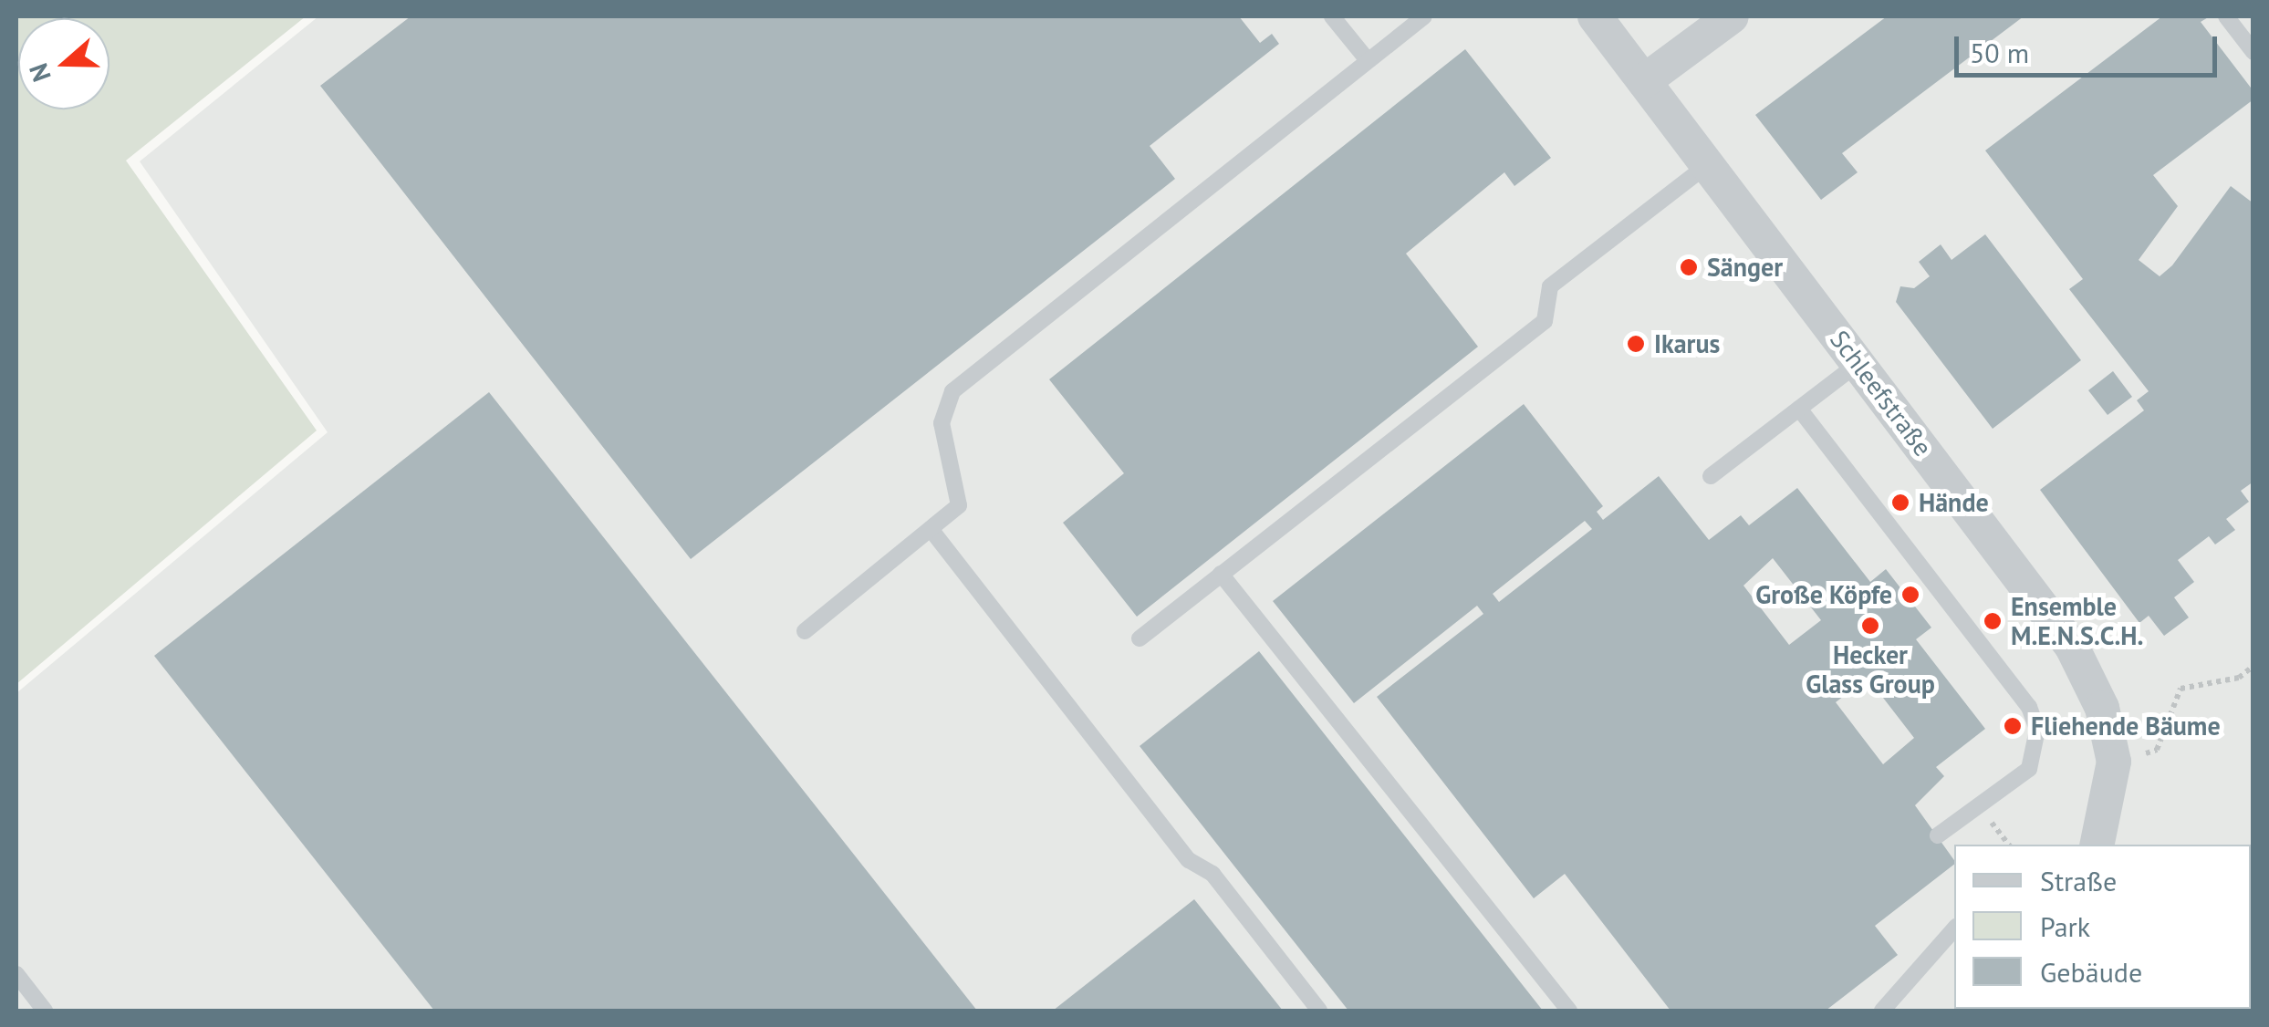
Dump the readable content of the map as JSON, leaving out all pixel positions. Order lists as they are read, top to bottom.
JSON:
{
  "streets": {
    "street": ["Schleefstraße"]
  },
  "places": [
    "Sänger",
    "Ikarus",
    "Hände",
    "Große Köpfe",
    "Ensemble M.E.N.S.C.H.",
    "Hecker Glass Group",
    "Fliehende Bäume"
  ],
  "legend": ["Straße", "Park", "Gebäude"],
  "scale_bar": "50 m",
  "north": "left"
}
